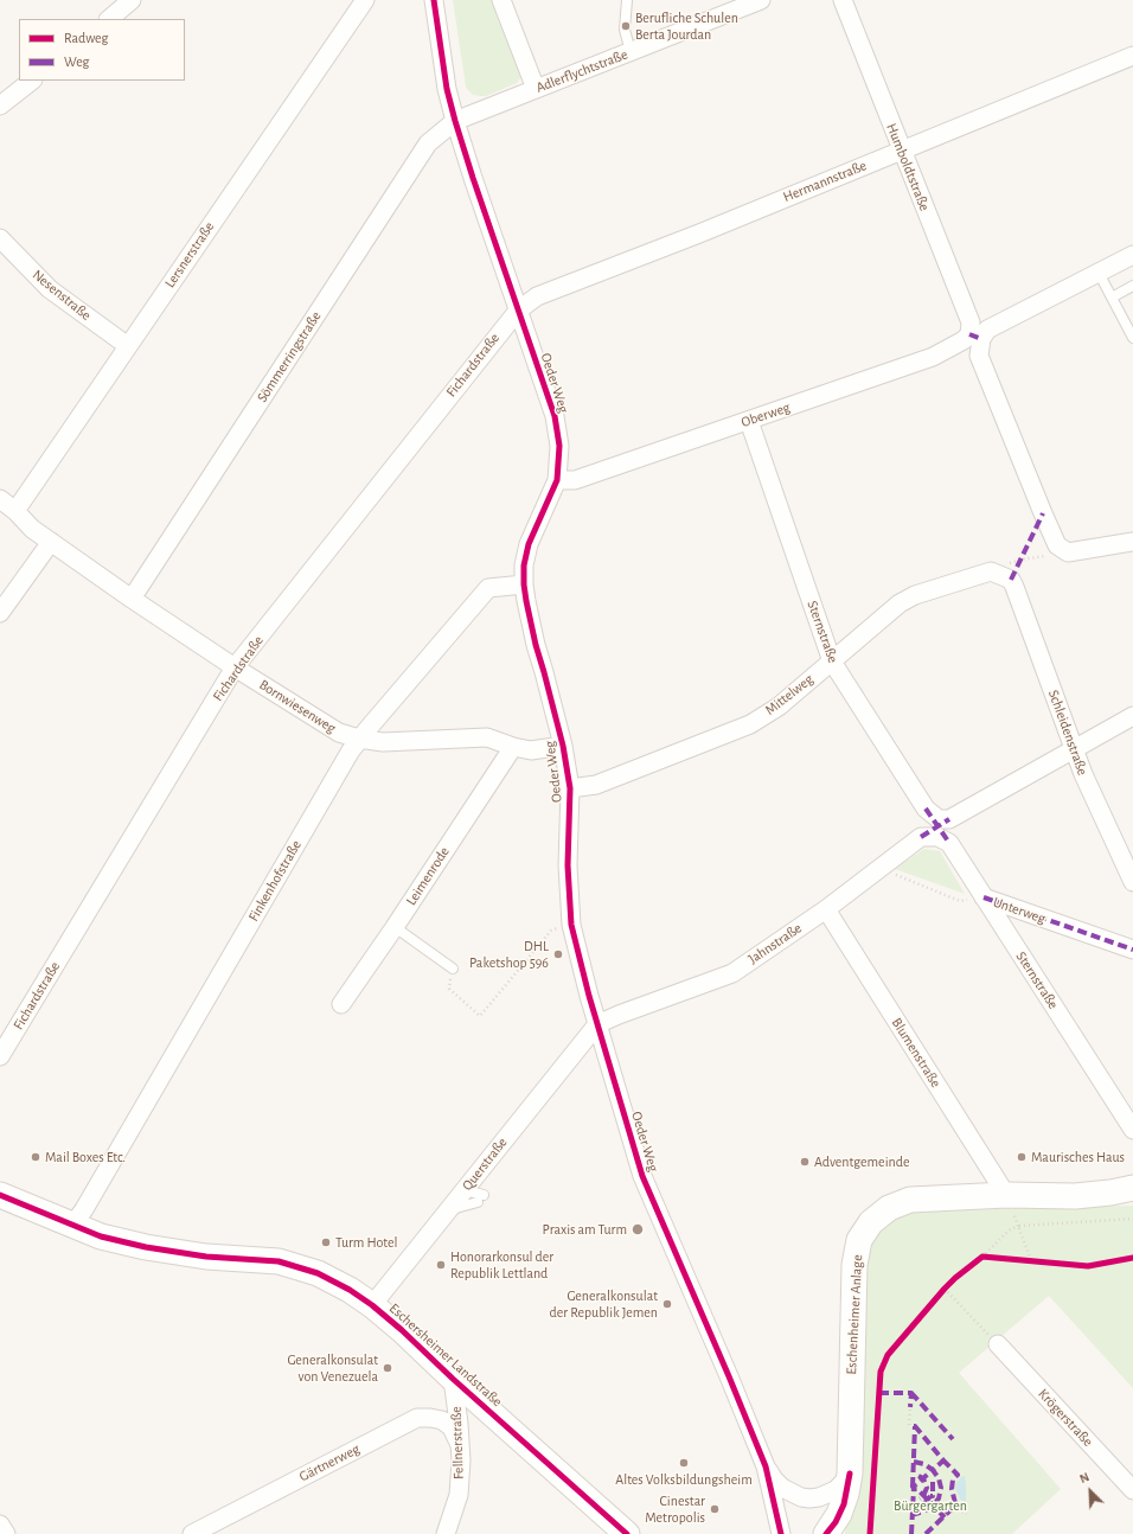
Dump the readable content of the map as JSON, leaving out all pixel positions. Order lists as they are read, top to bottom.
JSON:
{
  "streets": {
    "main road": ["Eschenheimer Anlage", "Eschersheimer Landstraße"],
    "street": [
      "Adlerflychtstraße",
      "Humboldtstraße",
      "Hermannstraße",
      "Lersnerstraße",
      "Nesenstraße",
      "Sömmerringstraße",
      "Fichardstraße",
      "Oeder Weg",
      "Oberweg",
      "Sternstraße",
      "Mittelweg",
      "Bornwiesenweg",
      "Schleidenstraße",
      "Leimenrode",
      "Finkenhofstraße",
      "Unterweg",
      "Jahnstraße",
      "Blumenstraße",
      "Querstraße",
      "Krögerstraße",
      "Fellnerstraße",
      "Gärtnerweg"
    ]
  },
  "crossings": [
    ["Adlerflychtstraße", "Sömmerringstraße"],
    ["Adlerflychtstraße", "Oeder Weg"],
    ["Humboldtstraße", "Hermannstraße"],
    ["Humboldtstraße", "Oberweg"],
    ["Hermannstraße", "Fichardstraße"],
    ["Hermannstraße", "Oeder Weg"],
    ["Lersnerstraße", "Nesenstraße"],
    ["Lersnerstraße", "Bornwiesenweg"],
    ["Sömmerringstraße", "Oeder Weg"],
    ["Sömmerringstraße", "Bornwiesenweg"],
    ["Fichardstraße", "Oeder Weg"],
    ["Fichardstraße", "Bornwiesenweg"],
    ["Oeder Weg", "Oberweg"],
    ["Oeder Weg", "Mittelweg"],
    ["Oeder Weg", "Bornwiesenweg"],
    ["Oeder Weg", "Finkenhofstraße"],
    ["Oeder Weg", "Jahnstraße"],
    ["Oeder Weg", "Querstraße"],
    ["Oeder Weg", "Eschenheimer Anlage"],
    ["Oberweg", "Sternstraße"],
    ["Sternstraße", "Mittelweg"],
    ["Sternstraße", "Schleidenstraße"],
    ["Sternstraße", "Unterweg"],
    ["Sternstraße", "Jahnstraße"],
    ["Mittelweg", "Schleidenstraße"],
    ["Bornwiesenweg", "Leimenrode"],
    ["Bornwiesenweg", "Finkenhofstraße"],
    ["Finkenhofstraße", "Eschersheimer Landstraße"],
    ["Unterweg", "Jahnstraße"],
    ["Jahnstraße", "Blumenstraße"],
    ["Jahnstraße", "Querstraße"],
    ["Blumenstraße", "Eschenheimer Anlage"],
    ["Querstraße", "Eschersheimer Landstraße"],
    ["Eschersheimer Landstraße", "Fellnerstraße"],
    ["Fellnerstraße", "Gärtnerweg"]
  ],
  "parks": ["Bürgergarten"],
  "places": [
    "Berufliche Schulen Berta Jourdan",
    "DHL Paketshop 596",
    "Mail Boxes Etc.",
    "Maurisches Haus",
    "Adventgemeinde",
    "Praxis am Turm",
    "Turm Hotel",
    "Honorarkonsul der Republik Lettland",
    "Generalkonsulat der Republik Jemen",
    "Generalkonsulat von Venezuela",
    "Altes Volksbildungsheim",
    "Cinestar Metropolis"
  ],
  "legend": ["Radweg", "Weg"],
  "north": "top left"
}
